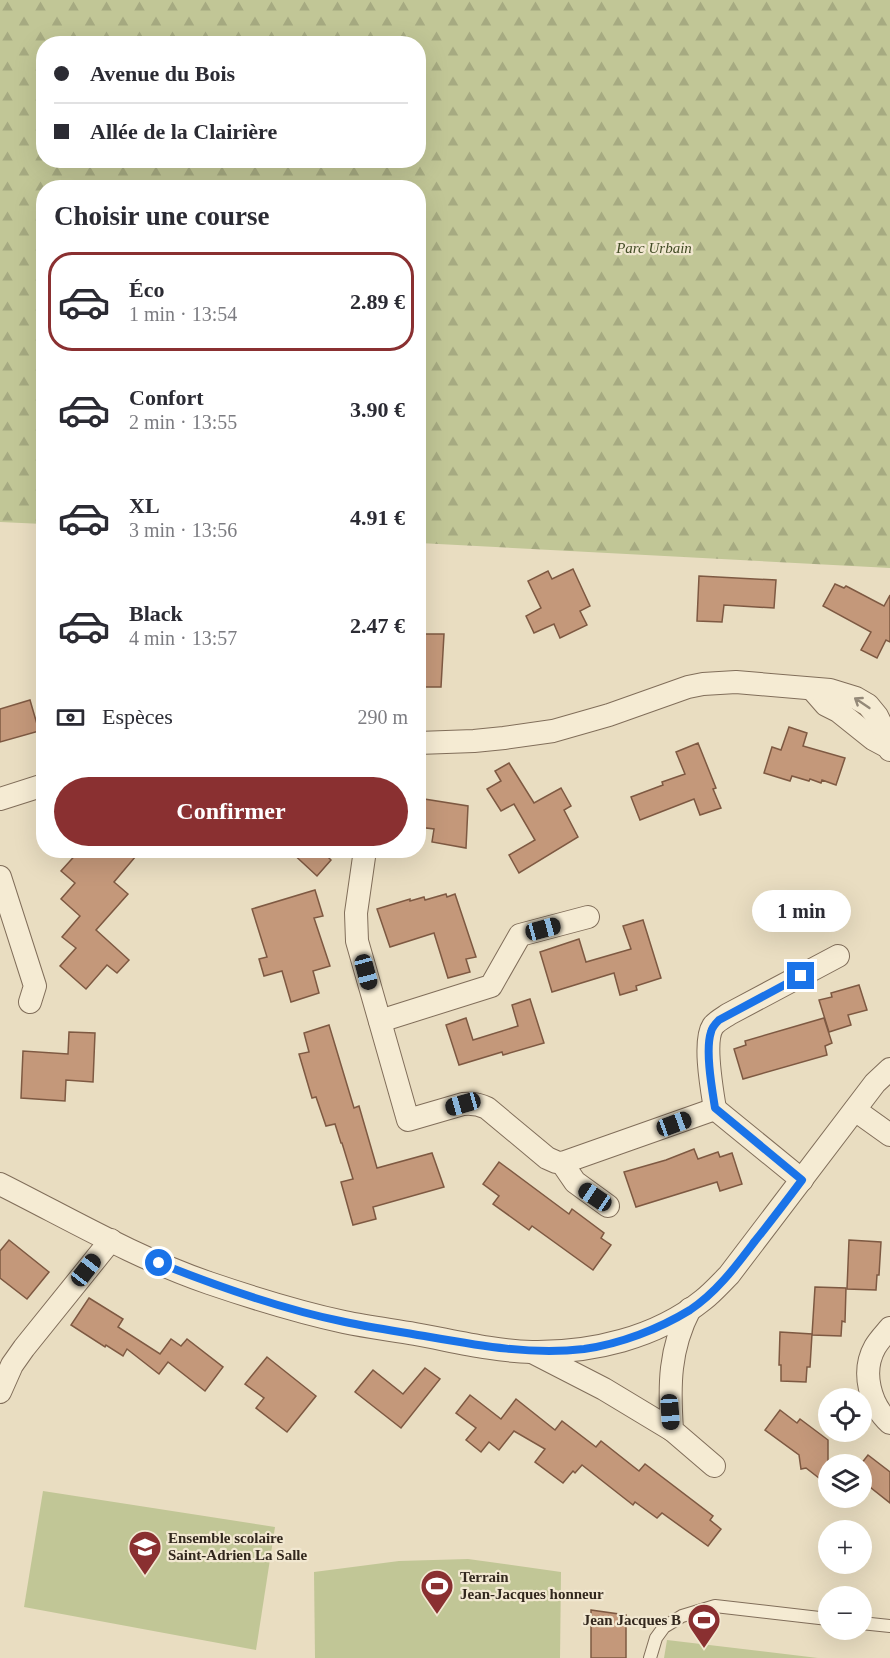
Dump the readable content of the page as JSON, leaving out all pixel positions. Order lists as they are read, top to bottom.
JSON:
{
  "parks": ["Parc Urbain"],
  "places": {
    "school or university": ["Ensemble scolaire Saint-Adrien La Salle"],
    "sports": ["Terrain Jean-Jacques honneur", "Jean Jacques B"]
  },
  "page": {
    "banner": ["Avenue du Bois", "Allée de la Clairière"],
    "heading": "Choisir une course",
    "list": [
      {
        "name": "Éco",
        "note": "1 min · 13:54",
        "value": "2.89 €"
      },
      {
        "name": "Confort",
        "note": "2 min · 13:55",
        "value": "3.90 €"
      },
      {
        "name": "XL",
        "note": "3 min · 13:56",
        "value": "4.91 €"
      },
      {
        "name": "Black",
        "note": "4 min · 13:57",
        "value": "2.47 €"
      }
    ],
    "pay": ["Espèces", "290 m"],
    "buttons": "Confirmer",
    "bubble": "1 min",
    "map_buttons": ["+", "−"]
  }
}
